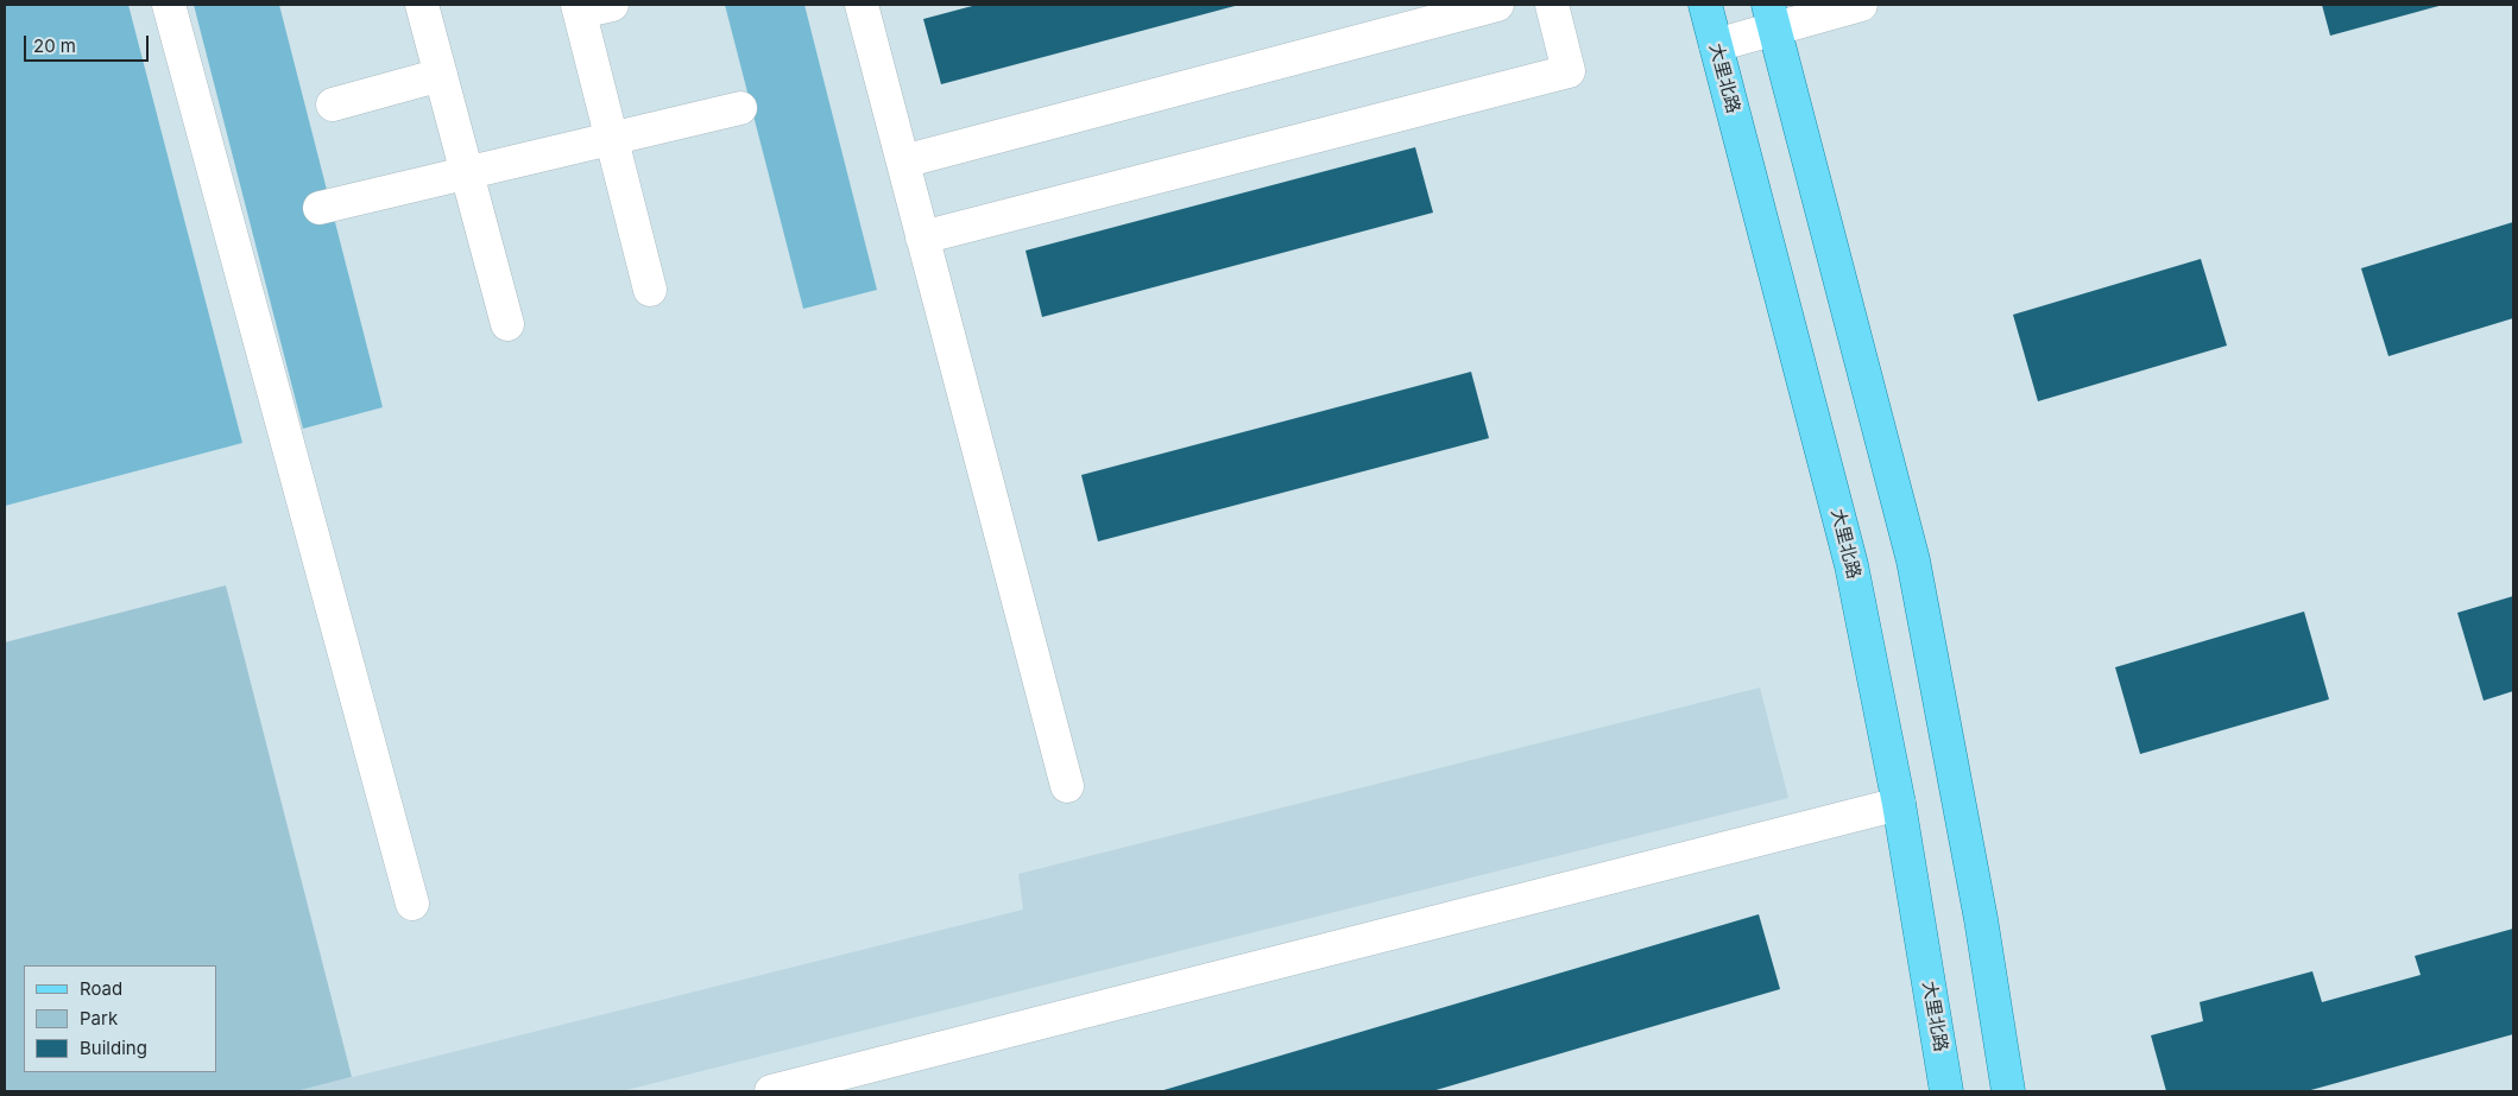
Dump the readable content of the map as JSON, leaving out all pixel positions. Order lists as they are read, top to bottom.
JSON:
{
  "streets": {
    "main road": ["大里北路"]
  },
  "legend": ["Road", "Park", "Building"],
  "scale_bar": "20 m"
}
